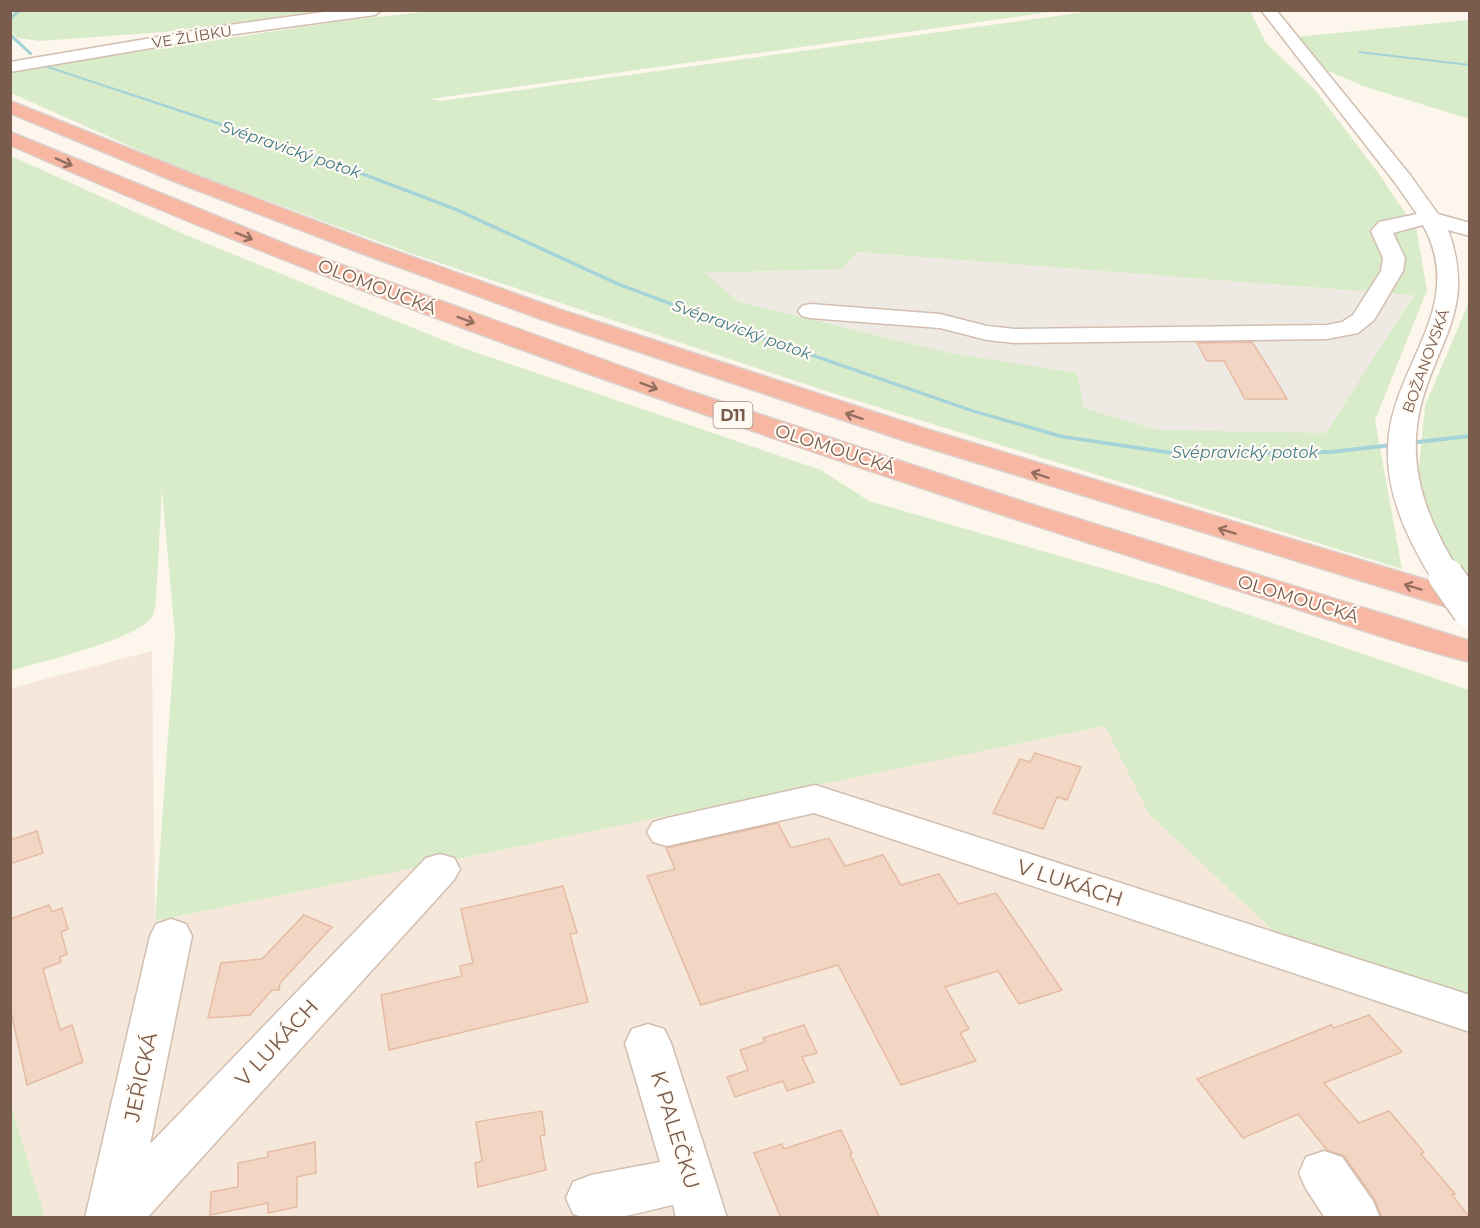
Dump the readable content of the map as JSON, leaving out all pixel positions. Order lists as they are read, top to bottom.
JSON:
{
  "streets": {
    "highway": ["OLOMOUCKÁ", "D11"],
    "street": [
      "VE ŽLÍBKU",
      "BOŽANOVSKÁ",
      "V LUKÁCH",
      "JEŘICKÁ",
      "K PALEČKU"
    ]
  },
  "crossings": [
    ["V LUKÁCH", "JEŘICKÁ"]
  ],
  "water": ["Svépravický potok"]
}
